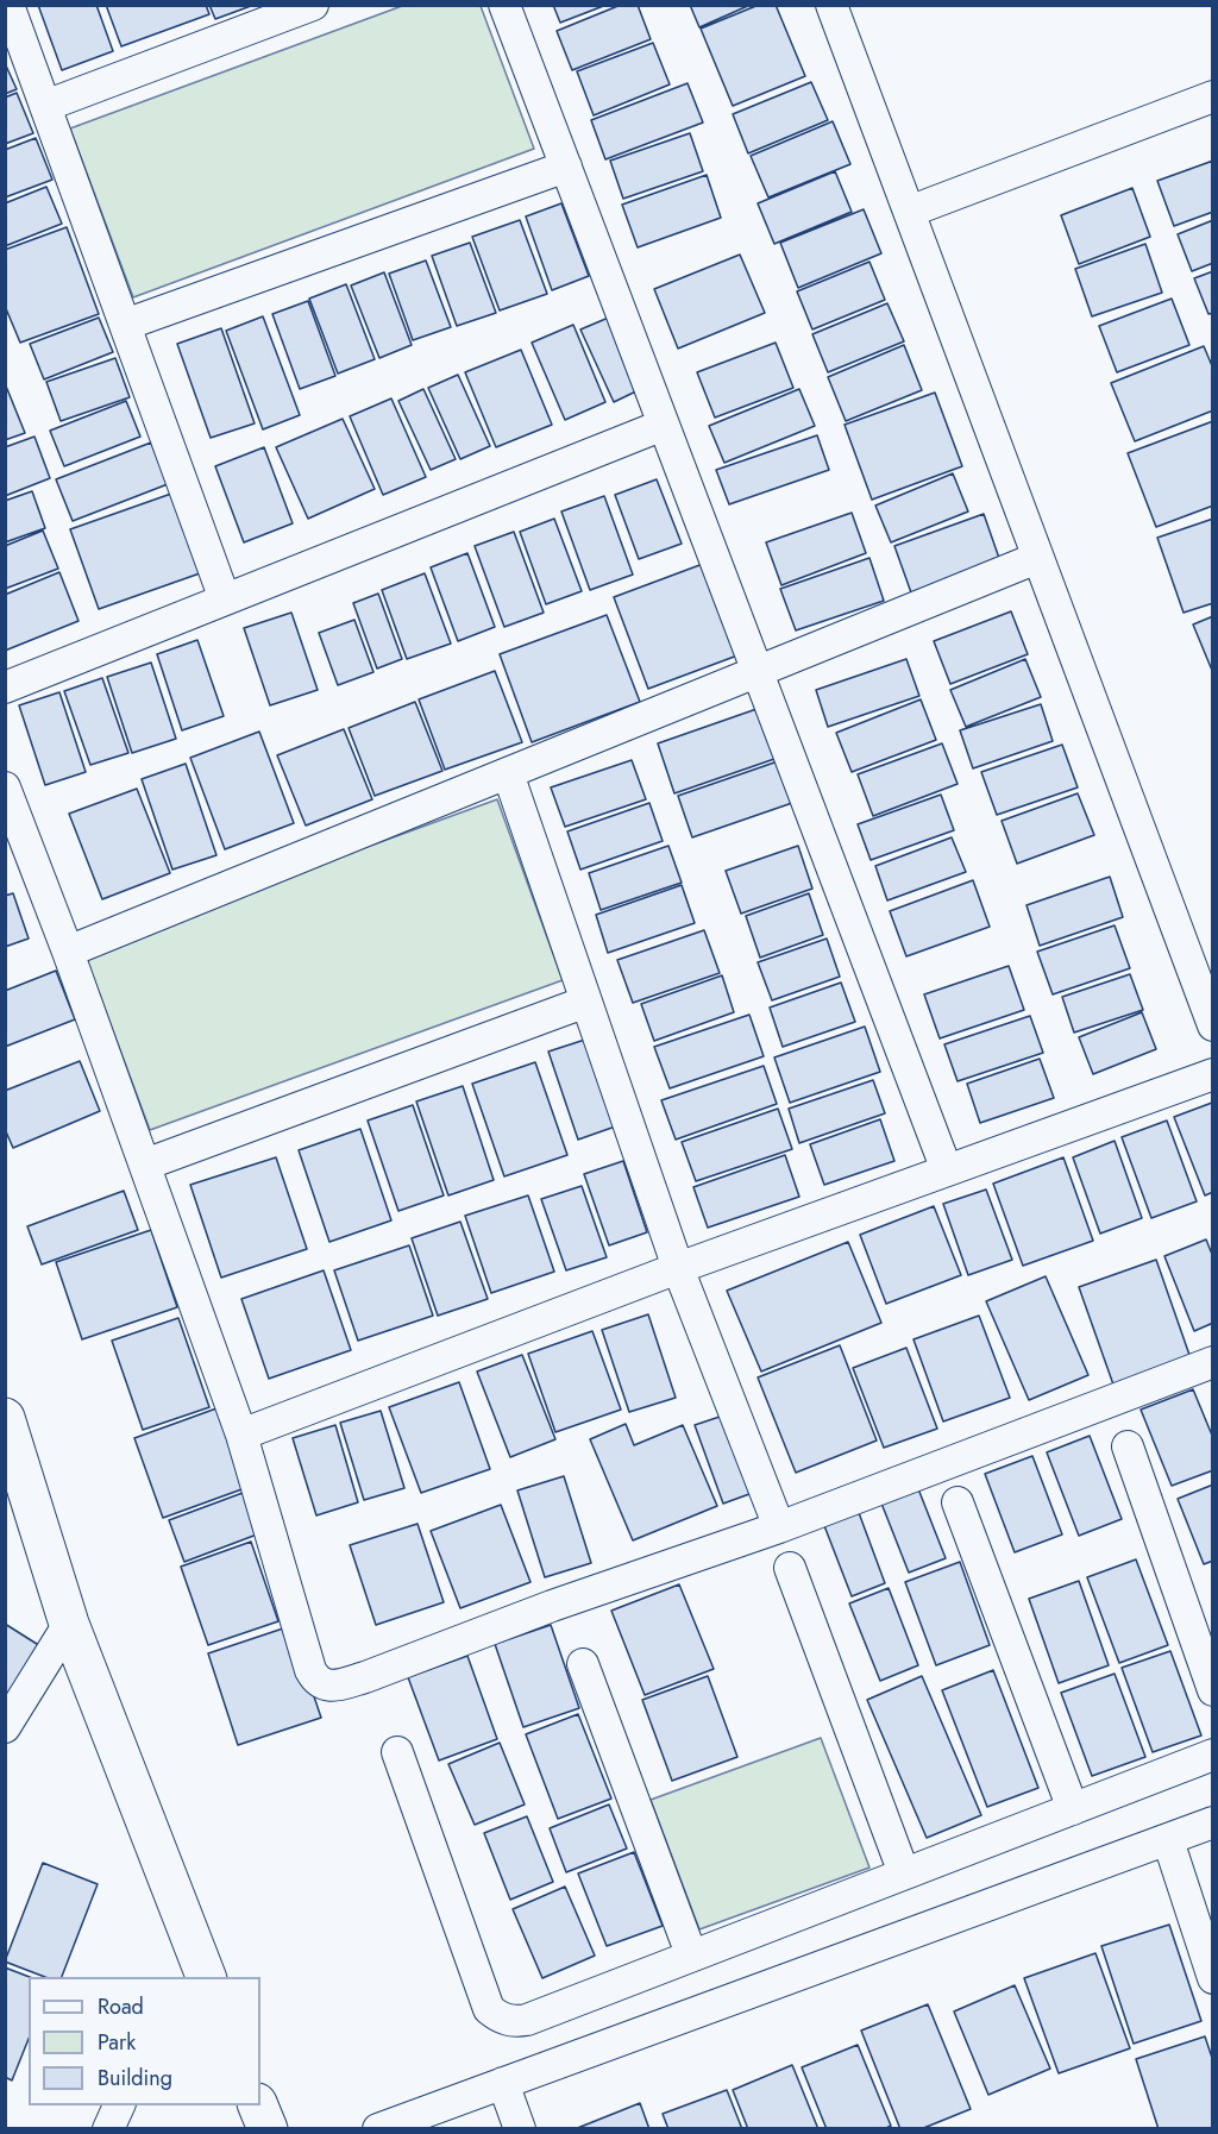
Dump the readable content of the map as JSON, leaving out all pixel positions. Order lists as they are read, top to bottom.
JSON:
{
  "legend": ["Road", "Park", "Building"]
}
